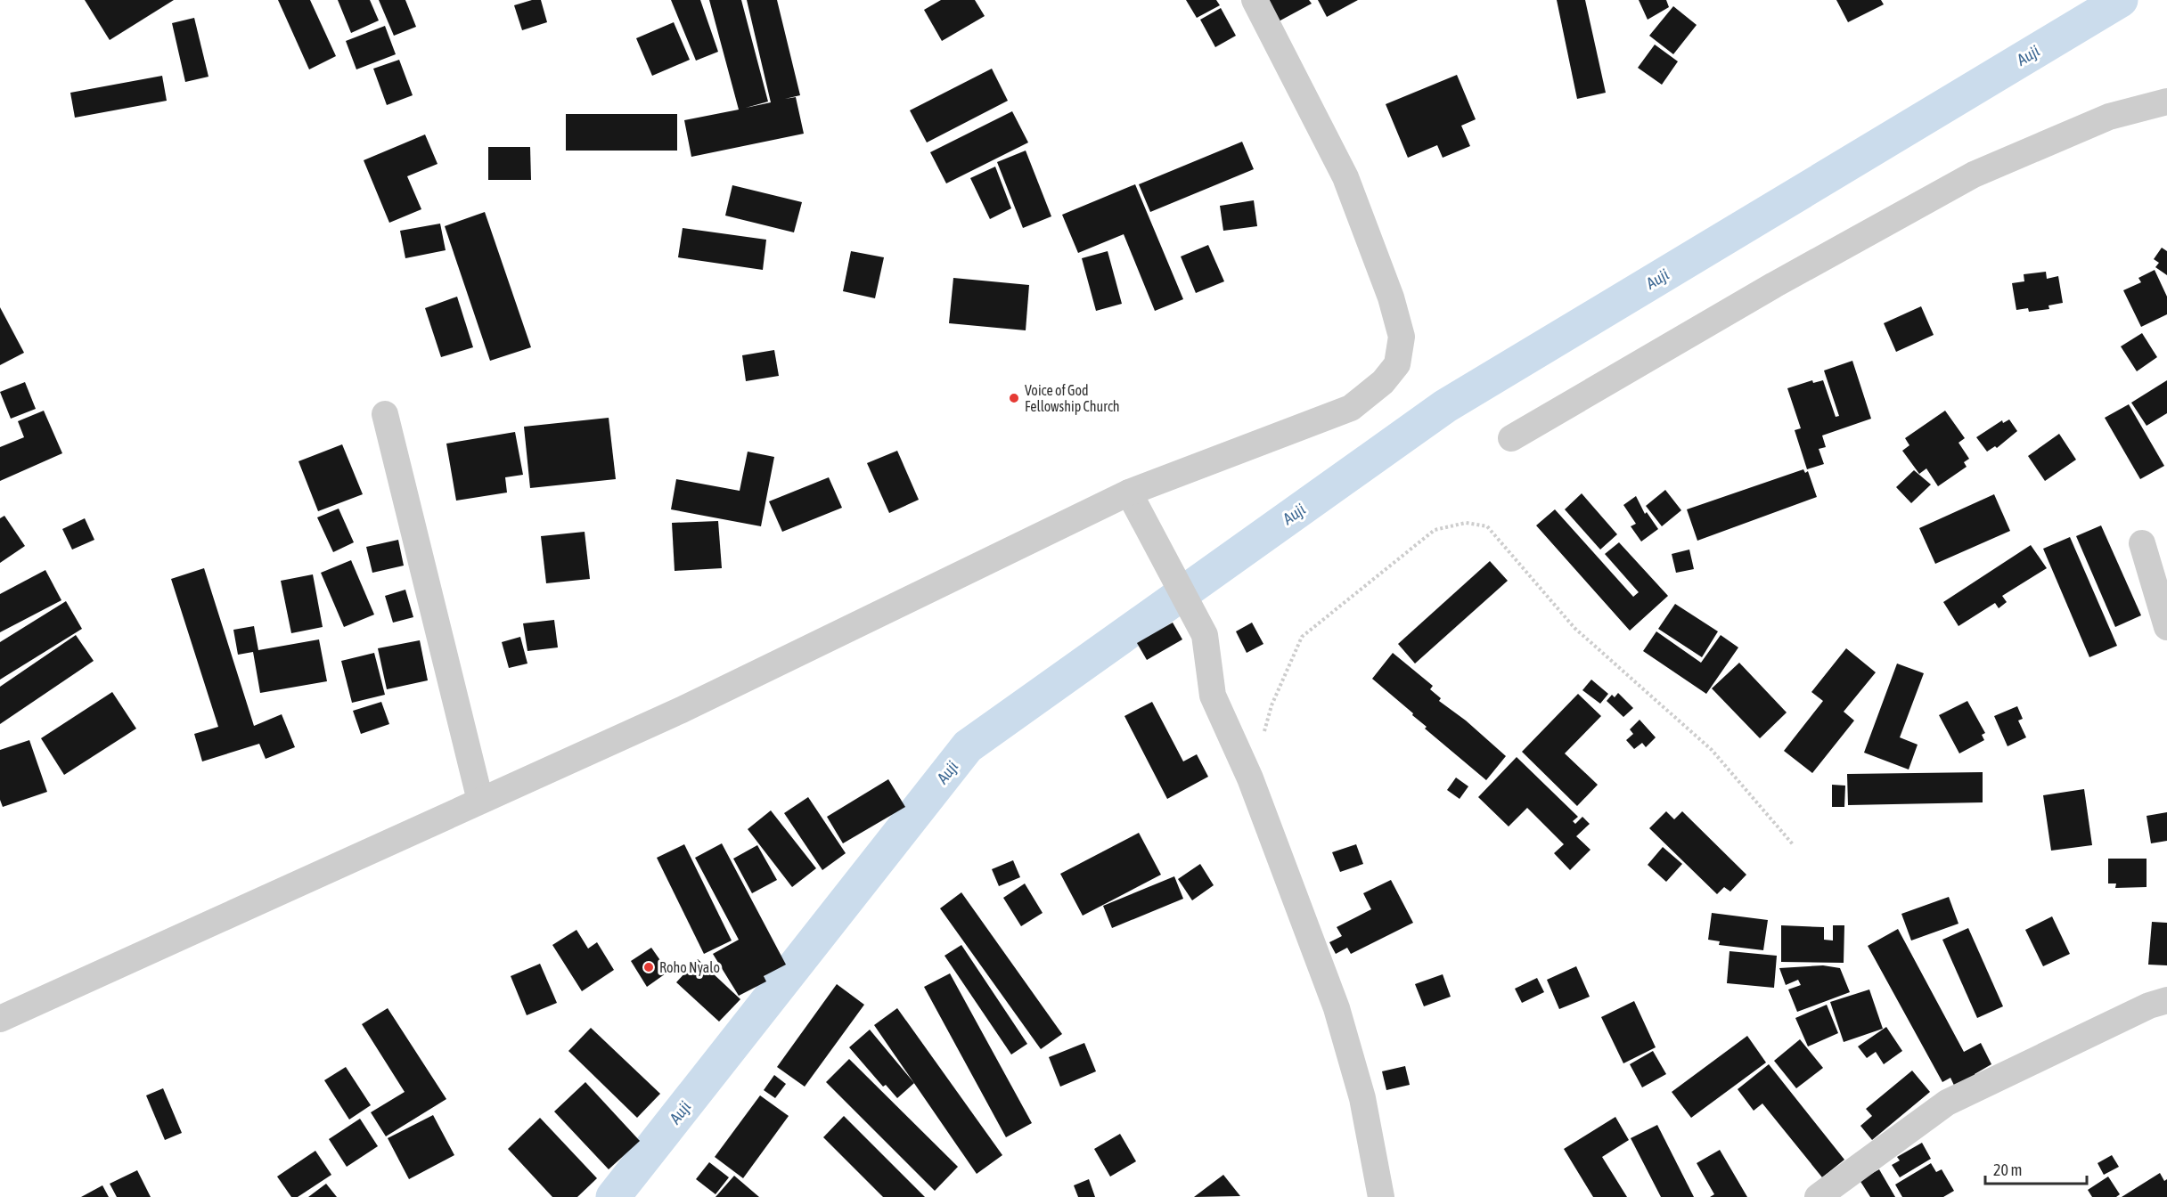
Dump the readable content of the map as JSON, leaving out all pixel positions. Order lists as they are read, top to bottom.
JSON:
{
  "water": ["Auji"],
  "places": ["Voice of God Fellowship Church", "Roho Nyalo"],
  "scale_bar": "20 m"
}
